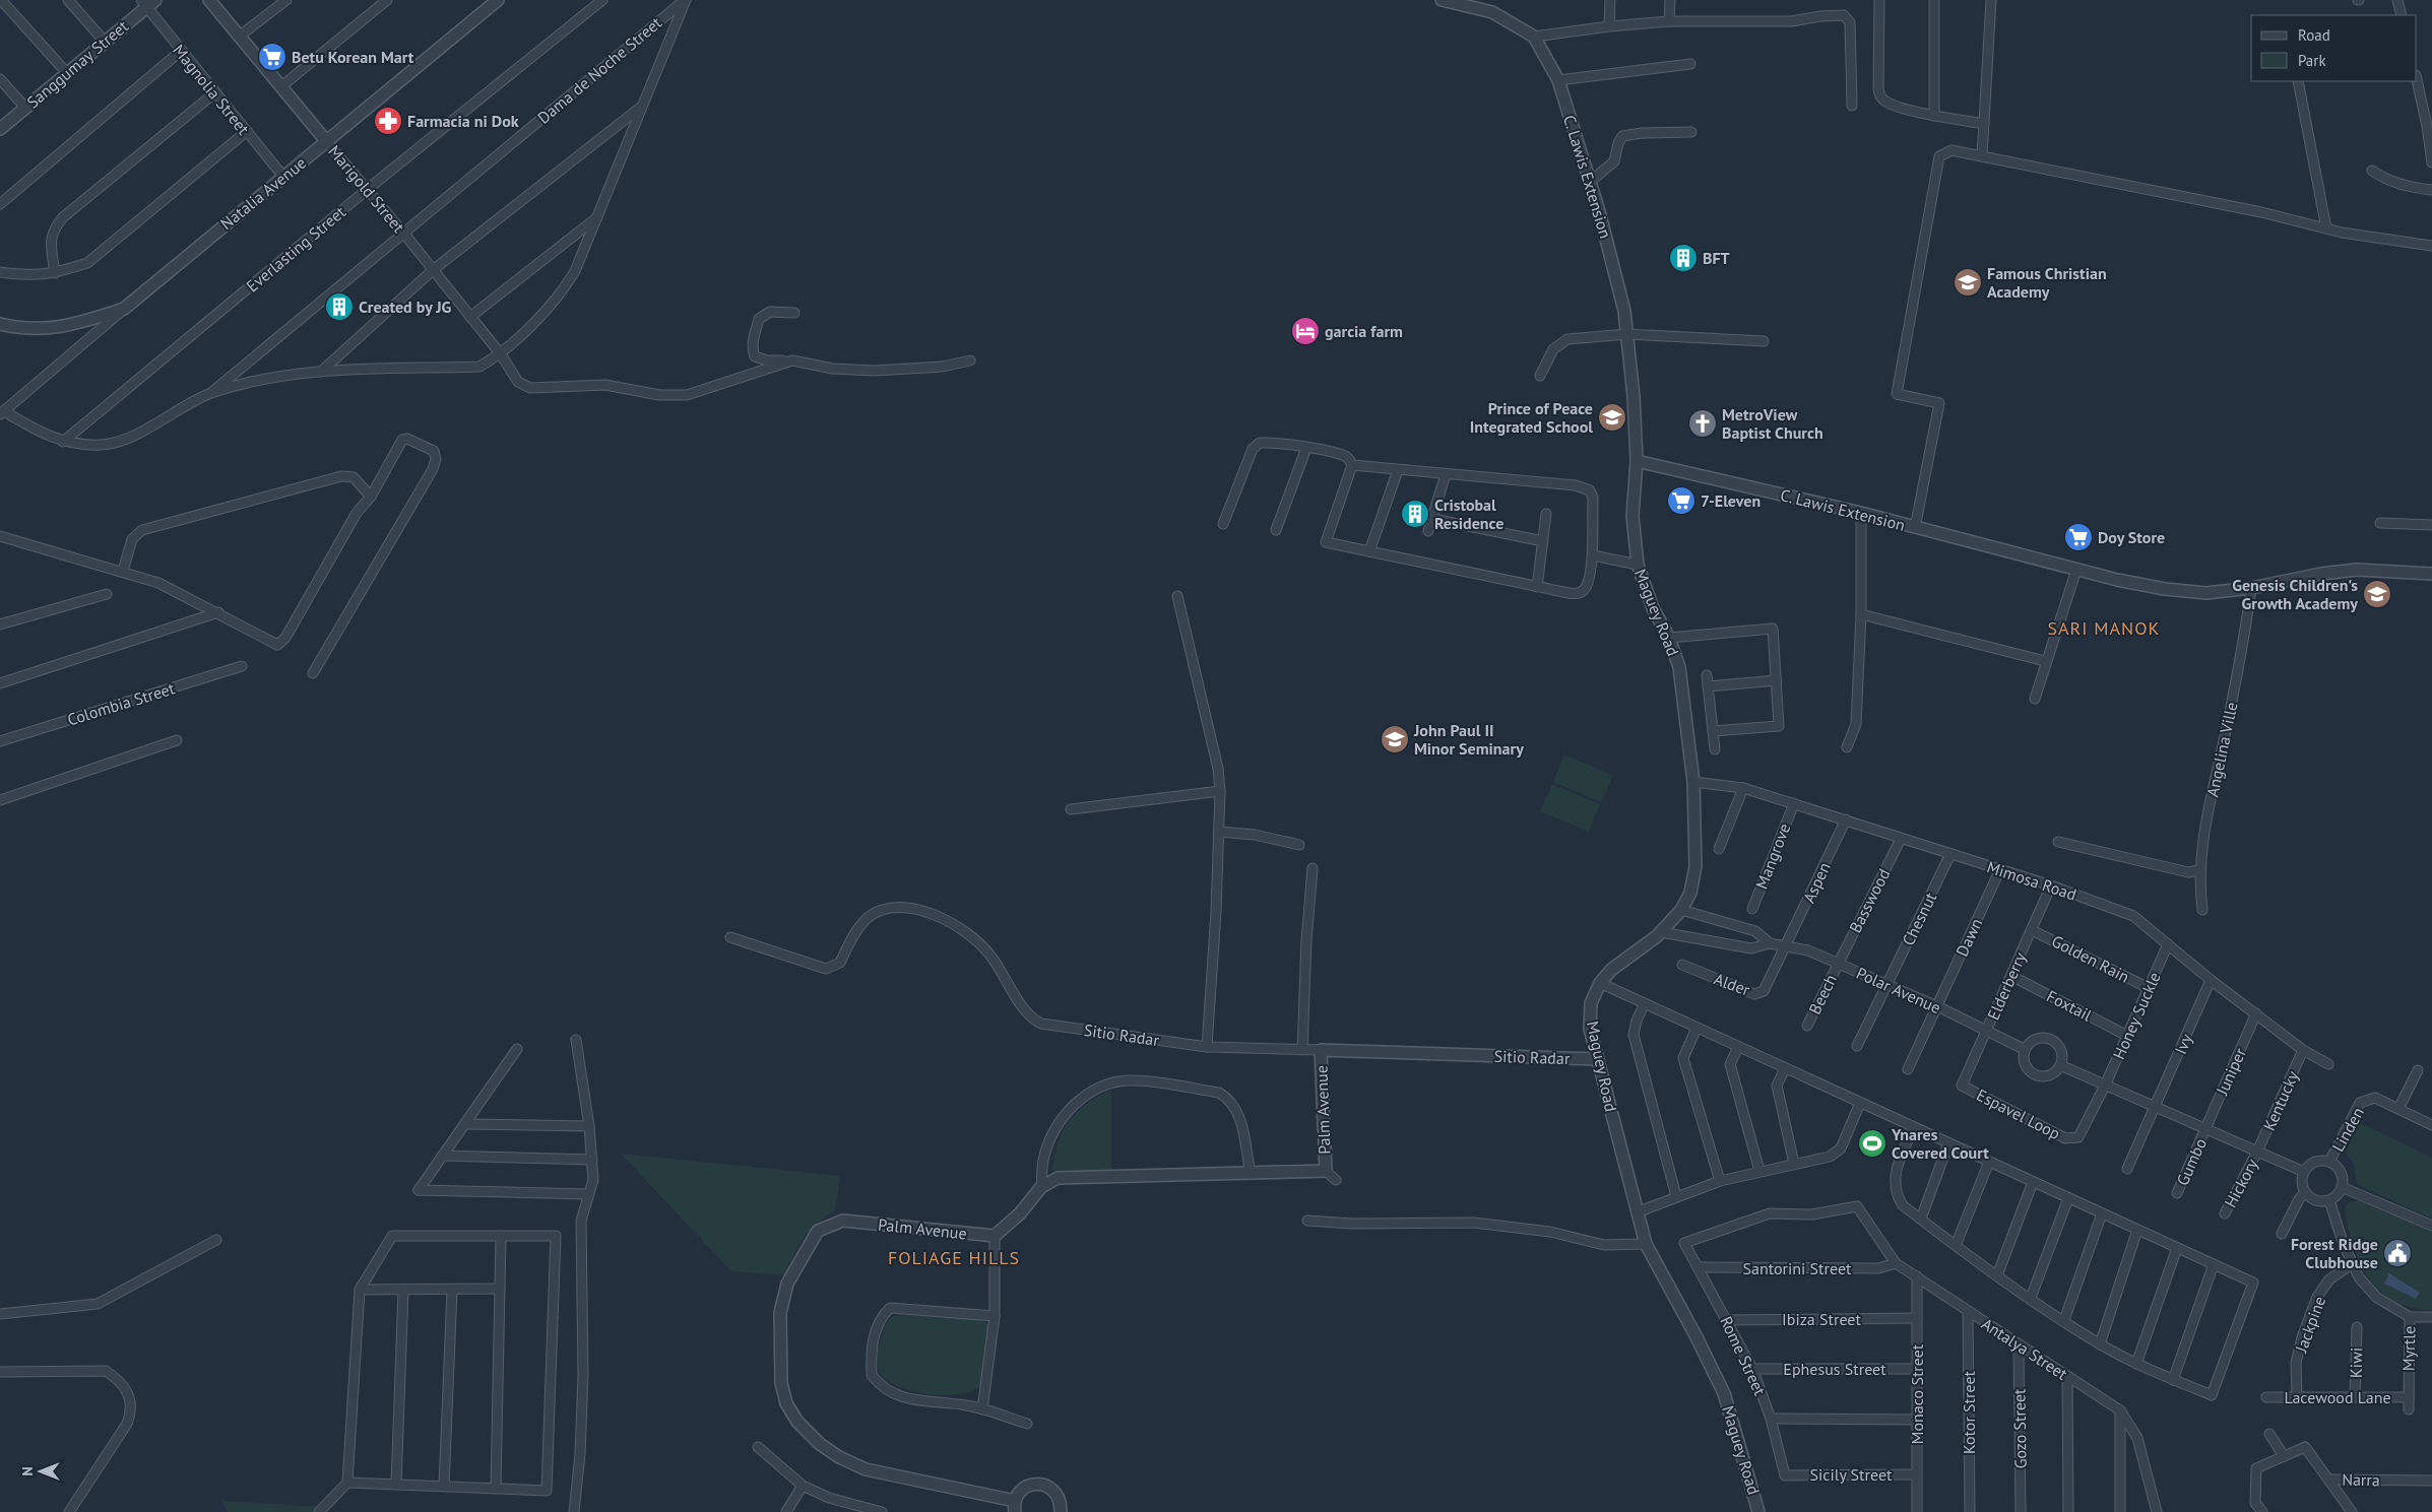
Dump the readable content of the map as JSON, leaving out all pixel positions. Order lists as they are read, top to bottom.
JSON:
{
  "streets": {
    "street": [
      "Sanggumay Street",
      "Dama de Noche Street",
      "Magnolia Street",
      "C. Lawis Extension",
      "Marigold Street",
      "Natalia Avenue",
      "Everlasting Street",
      "Maguey Road",
      "Colombia Street",
      "Angelina Ville",
      "Mangrove",
      "Mimosa Road",
      "Aspen",
      "Basswood",
      "Chesnut",
      "Dawn",
      "Golden Rain",
      "Alder",
      "Elderberry",
      "Polar Avenue",
      "Beech",
      "Foxtail",
      "Honey Suckle",
      "Sitio Radar",
      "Ivy",
      "Juniper",
      "Kentucky",
      "Palm Avenue",
      "Espavel Loop",
      "Linden",
      "Gumbo",
      "Hickory",
      "Santorini Street",
      "Ibiza Street",
      "Jackpine",
      "Antalya Street",
      "Myrtle",
      "Rome Street",
      "Kiwi",
      "Ephesus Street",
      "Monaco Street",
      "Lacewood Lane",
      "Kotor Street",
      "Gozo Street",
      "Sicily Street",
      "Narra"
    ]
  },
  "crossings": [
    ["Sanggumay Street", "Magnolia Street"],
    ["Dama de Noche Street", "Marigold Street"],
    ["Magnolia Street", "Natalia Avenue"],
    ["C. Lawis Extension", "Maguey Road"],
    ["C. Lawis Extension", "Angelina Ville"],
    ["Marigold Street", "Natalia Avenue"],
    ["Marigold Street", "Everlasting Street"],
    ["Maguey Road", "Mimosa Road"],
    ["Maguey Road", "Polar Avenue"],
    ["Maguey Road", "Sitio Radar"],
    ["Mangrove", "Mimosa Road"],
    ["Mimosa Road", "Aspen"],
    ["Mimosa Road", "Basswood"],
    ["Mimosa Road", "Chesnut"],
    ["Mimosa Road", "Dawn"],
    ["Mimosa Road", "Elderberry"],
    ["Mimosa Road", "Honey Suckle"],
    ["Mimosa Road", "Ivy"],
    ["Mimosa Road", "Juniper"],
    ["Mimosa Road", "Kentucky"],
    ["Aspen", "Alder"],
    ["Aspen", "Polar Avenue"],
    ["Basswood", "Polar Avenue"],
    ["Basswood", "Beech"],
    ["Chesnut", "Polar Avenue"],
    ["Dawn", "Polar Avenue"],
    ["Golden Rain", "Elderberry"],
    ["Golden Rain", "Honey Suckle"],
    ["Alder", "Polar Avenue"],
    ["Elderberry", "Polar Avenue"],
    ["Elderberry", "Foxtail"],
    ["Elderberry", "Espavel Loop"],
    ["Polar Avenue", "Beech"],
    ["Foxtail", "Honey Suckle"],
    ["Honey Suckle", "Espavel Loop"],
    ["Sitio Radar", "Palm Avenue"],
    ["Juniper", "Gumbo"],
    ["Kentucky", "Hickory"],
    ["Santorini Street", "Antalya Street"],
    ["Santorini Street", "Rome Street"],
    ["Ibiza Street", "Rome Street"],
    ["Ibiza Street", "Monaco Street"],
    ["Jackpine", "Lacewood Lane"],
    ["Antalya Street", "Rome Street"],
    ["Antalya Street", "Monaco Street"],
    ["Antalya Street", "Kotor Street"],
    ["Antalya Street", "Gozo Street"],
    ["Myrtle", "Lacewood Lane"],
    ["Rome Street", "Ephesus Street"],
    ["Rome Street", "Sicily Street"],
    ["Kiwi", "Lacewood Lane"],
    ["Ephesus Street", "Monaco Street"],
    ["Monaco Street", "Sicily Street"]
  ],
  "districts": ["SARI MANOK", "FOLIAGE HILLS"],
  "places": {
    "supermarket": ["Betu Korean Mart", "7-Eleven", "Doy Store"],
    "pharmacy": ["Farmacia ni Dok"],
    "building": ["BFT", "Created by JG", "Cristobal Residence"],
    "school or university": [
      "Famous Christian Academy",
      "Prince of Peace Integrated School",
      "Genesis Children's Growth Academy",
      "John Paul II Minor Seminary"
    ],
    "hotel": ["garcia farm"],
    "church": ["MetroView Baptist Church"],
    "sports": ["Ynares Covered Court"],
    "public building": ["Forest Ridge Clubhouse"]
  },
  "legend": ["Road", "Park"],
  "north": "left"
}
